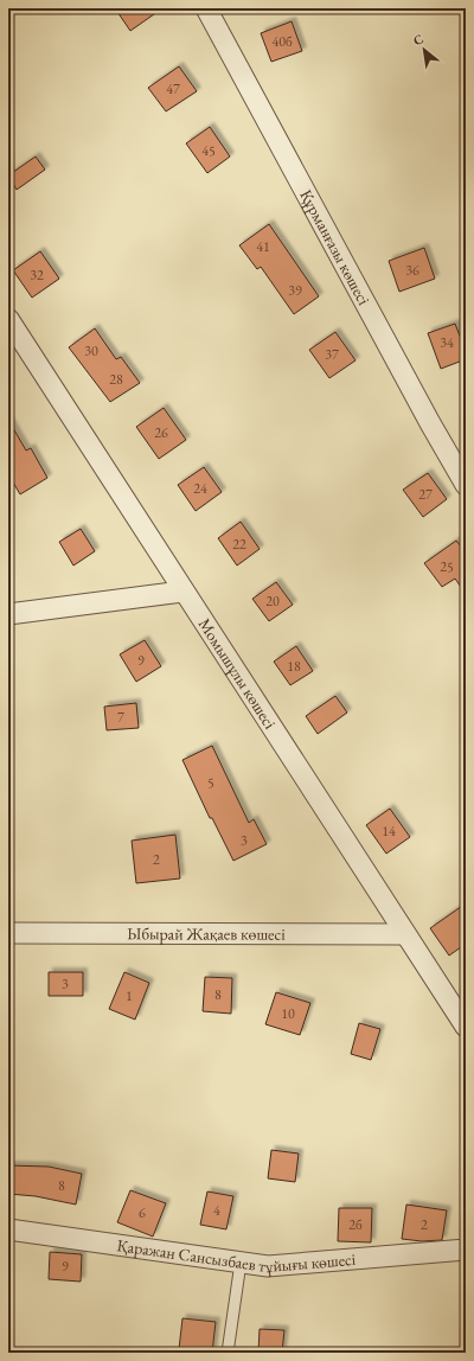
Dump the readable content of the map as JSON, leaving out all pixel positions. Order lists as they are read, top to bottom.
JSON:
{
  "streets": {
    "street": [
      "Құрманғазы көшесі",
      "Момышұлы көшесі",
      "Ыбырай Жақаев көшесі",
      "Қаражан Сансызбаев тұйығы көшесі"
    ]
  },
  "crossings": [
    ["Момышұлы көшесі", "Ыбырай Жақаев көшесі"]
  ],
  "house_numbers": [
    "40б",
    "47",
    "45",
    "41",
    "36",
    "32",
    "39",
    "34",
    "30",
    "37",
    "28",
    "26",
    "24",
    "27",
    "22",
    "25",
    "20",
    "9",
    "18",
    "7",
    "5",
    "14",
    "3",
    "2",
    "3",
    "8",
    "1",
    "10",
    "8",
    "4",
    "6",
    "2б",
    "2",
    "9"
  ],
  "north": "top left"
}
